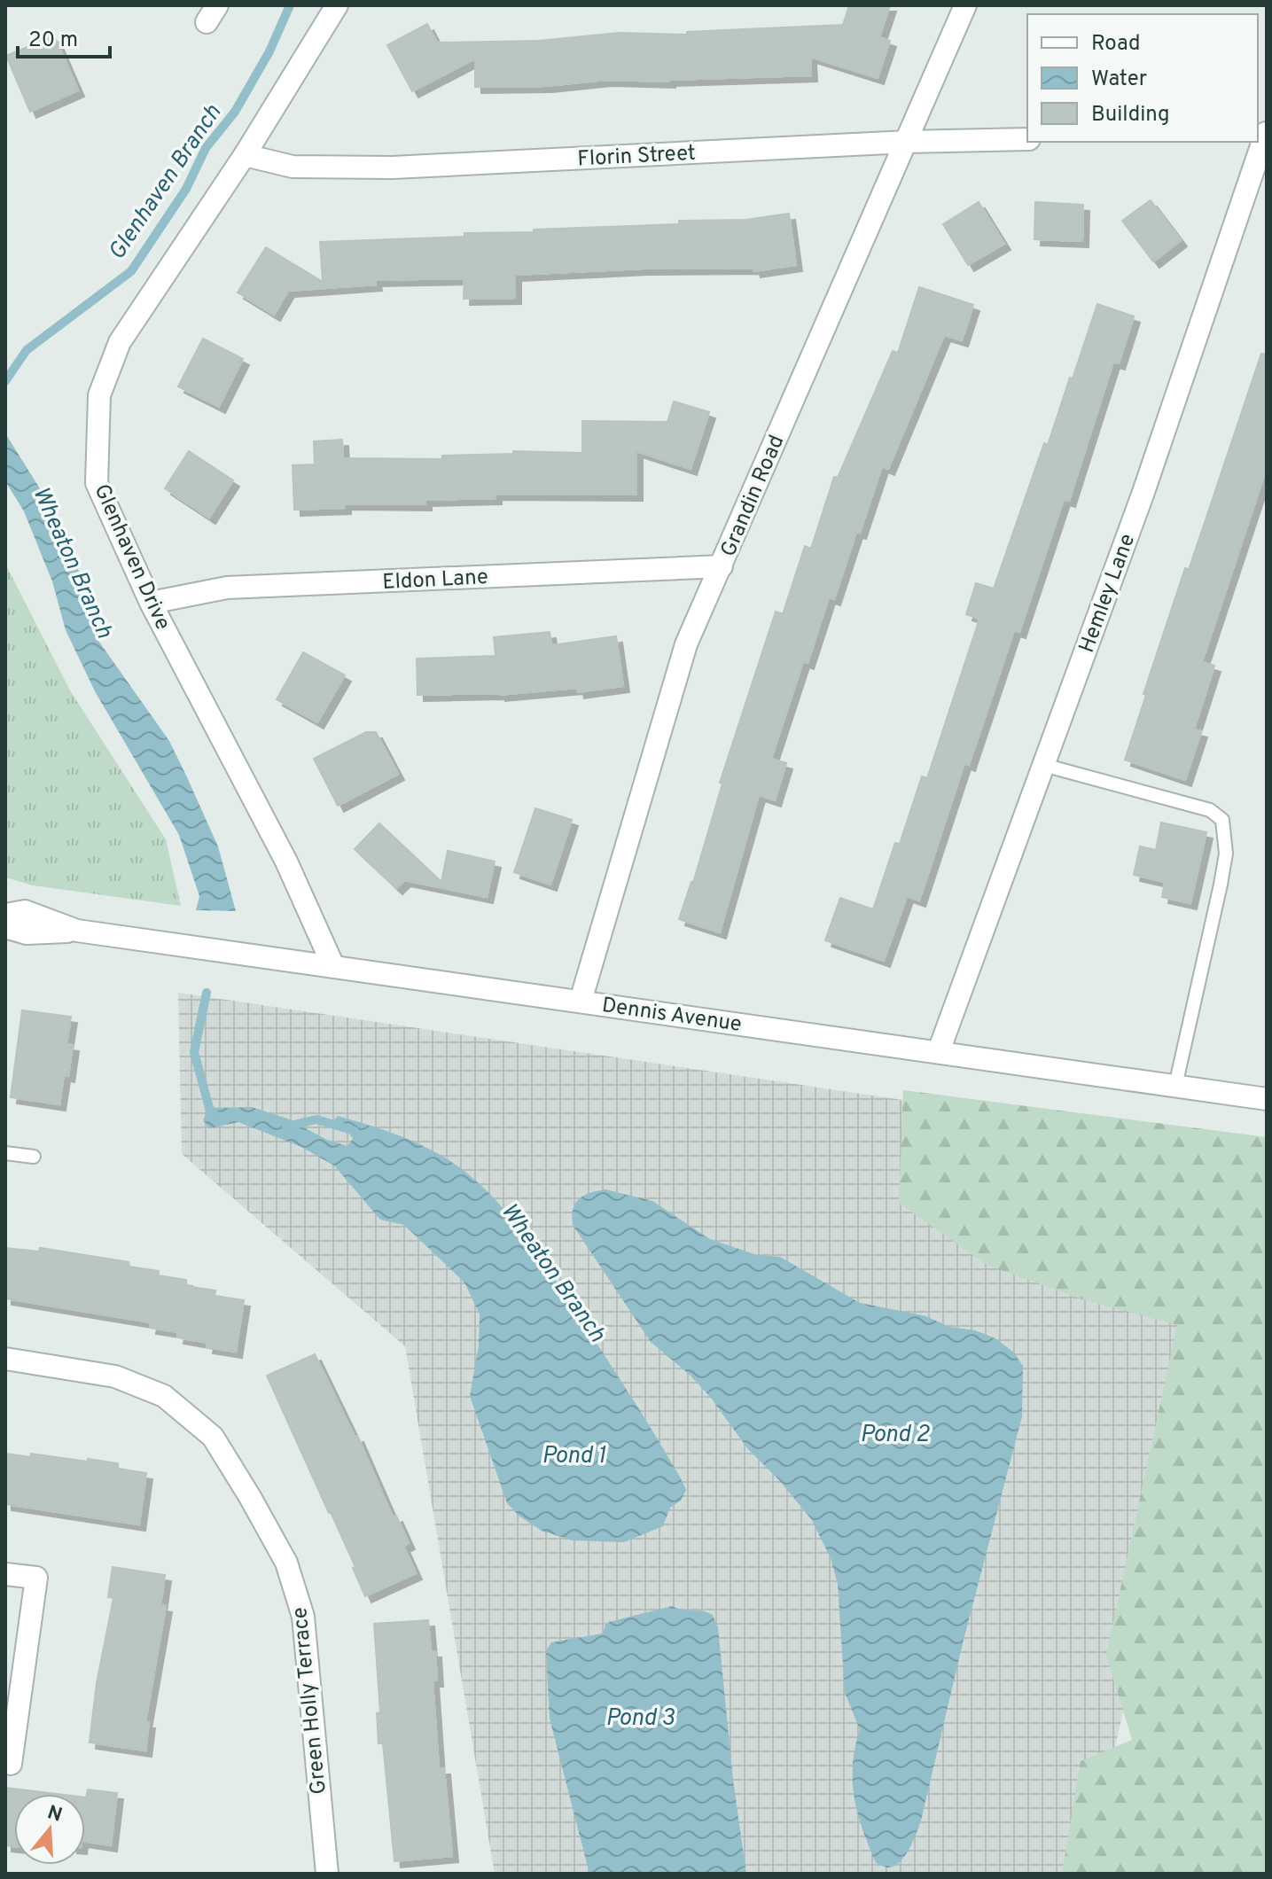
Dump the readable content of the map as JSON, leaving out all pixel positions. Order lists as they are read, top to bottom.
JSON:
{
  "streets": {
    "street": [
      "Florin Street",
      "Grandin Road",
      "Glenhaven Drive",
      "Eldon Lane",
      "Hemley Lane",
      "Dennis Avenue",
      "Green Holly Terrace"
    ]
  },
  "crossings": [
    ["Florin Street", "Grandin Road"],
    ["Florin Street", "Glenhaven Drive"],
    ["Grandin Road", "Eldon Lane"],
    ["Grandin Road", "Dennis Avenue"],
    ["Glenhaven Drive", "Eldon Lane"],
    ["Glenhaven Drive", "Dennis Avenue"],
    ["Hemley Lane", "Dennis Avenue"]
  ],
  "water": [
    "Glenhaven Branch",
    "Wheaton Branch",
    "Pond 2",
    "Pond 1",
    "Pond 3"
  ],
  "legend": ["Road", "Water", "Building"],
  "scale_bar": "20 m",
  "north": "top"
}
